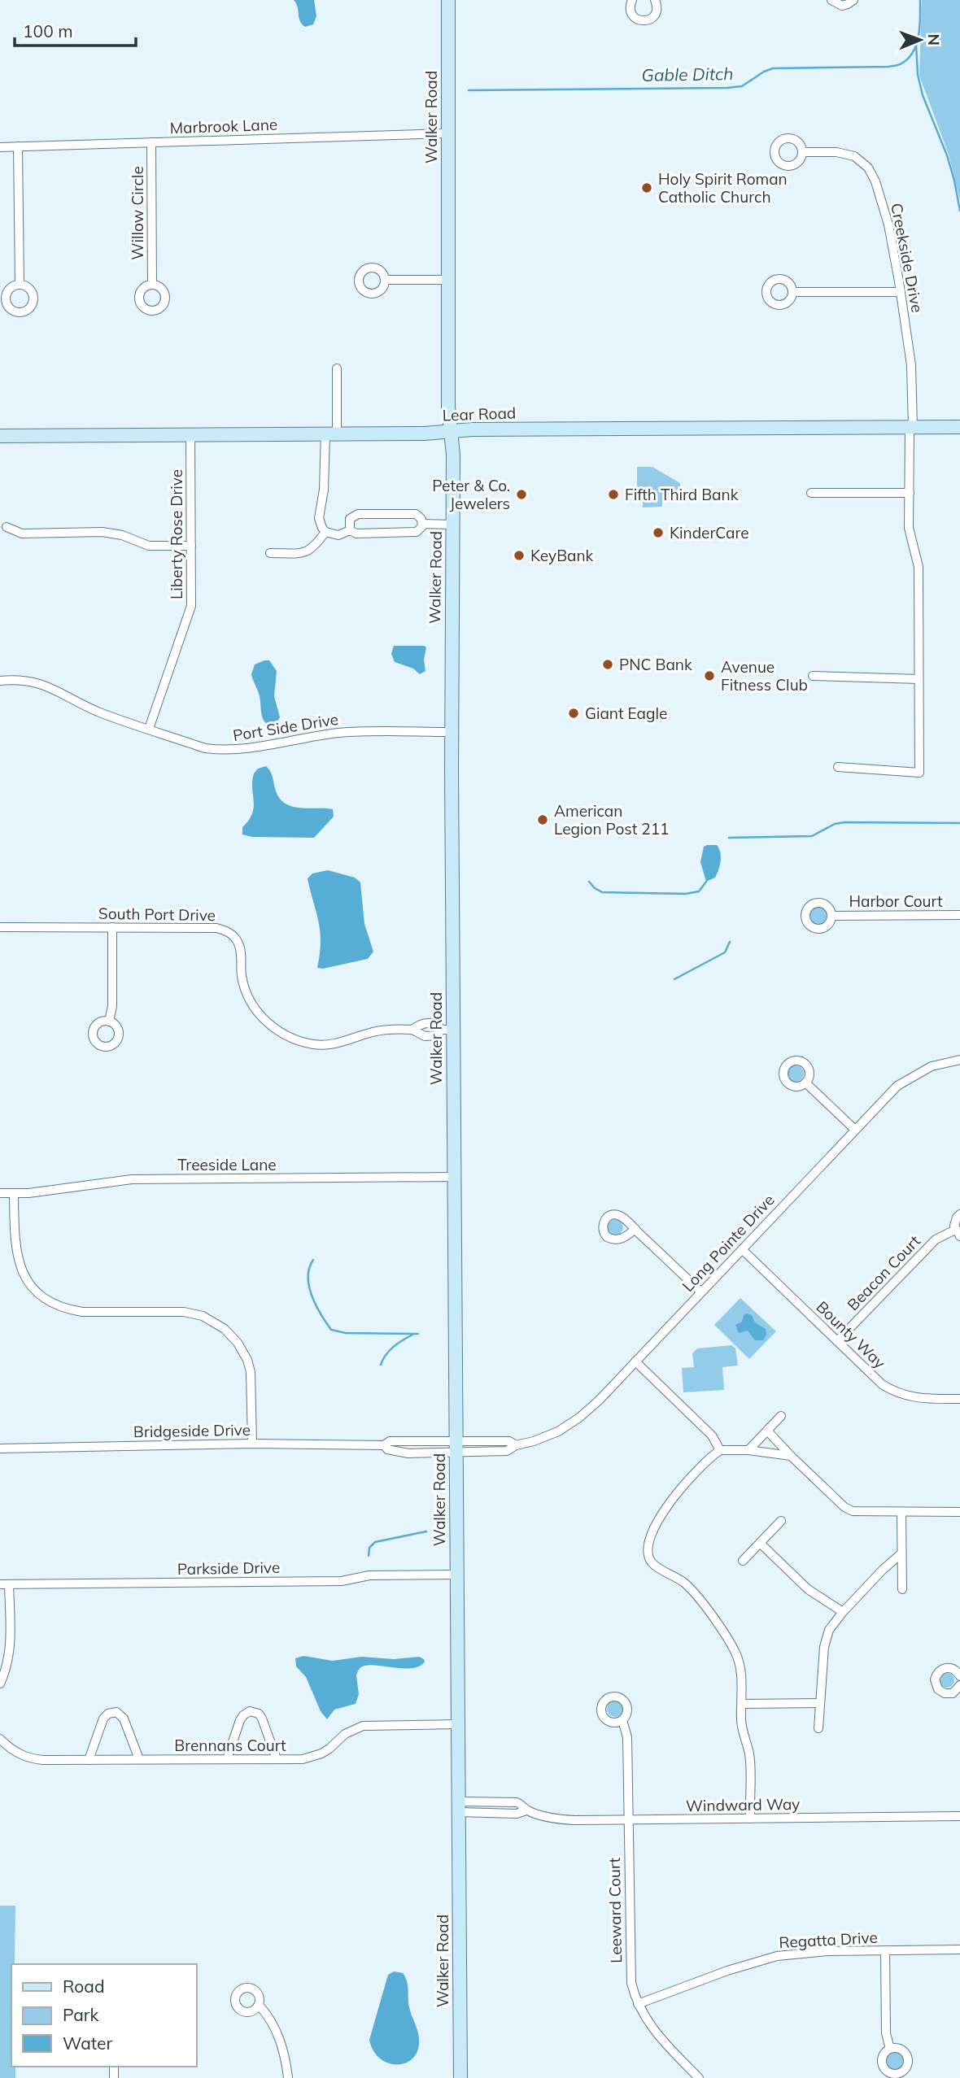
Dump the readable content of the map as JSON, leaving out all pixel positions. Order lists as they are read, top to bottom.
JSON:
{
  "streets": {
    "street": [
      "Walker Road",
      "Marbrook Lane",
      "Willow Circle",
      "Creekside Drive",
      "Lear Road",
      "Liberty Rose Drive",
      "Port Side Drive",
      "Harbor Court",
      "South Port Drive",
      "Treeside Lane",
      "Long Pointe Drive",
      "Beacon Court",
      "Bounty Way",
      "Bridgeside Drive",
      "Parkside Drive",
      "Brennans Court",
      "Windward Way",
      "Leeward Court",
      "Regatta Drive"
    ]
  },
  "crossings": [
    ["Walker Road", "Marbrook Lane"],
    ["Walker Road", "Lear Road"],
    ["Walker Road", "Port Side Drive"],
    ["Walker Road", "South Port Drive"],
    ["Walker Road", "Treeside Lane"],
    ["Walker Road", "Long Pointe Drive"],
    ["Walker Road", "Bridgeside Drive"],
    ["Walker Road", "Parkside Drive"],
    ["Walker Road", "Brennans Court"],
    ["Walker Road", "Windward Way"],
    ["Marbrook Lane", "Willow Circle"],
    ["Creekside Drive", "Lear Road"],
    ["Lear Road", "Liberty Rose Drive"],
    ["Liberty Rose Drive", "Port Side Drive"],
    ["Long Pointe Drive", "Bounty Way"],
    ["Long Pointe Drive", "Bridgeside Drive"],
    ["Beacon Court", "Bounty Way"],
    ["Windward Way", "Leeward Court"],
    ["Leeward Court", "Regatta Drive"]
  ],
  "water": ["Gable Ditch"],
  "places": [
    "Holy Spirit Roman Catholic Church",
    "Peter & Co. Jewelers",
    "Fifth Third Bank",
    "KinderCare",
    "KeyBank",
    "PNC Bank",
    "Avenue Fitness Club",
    "Giant Eagle",
    "American Legion Post 211"
  ],
  "legend": ["Road", "Park", "Water"],
  "scale_bar": "100 m",
  "north": "right"
}
